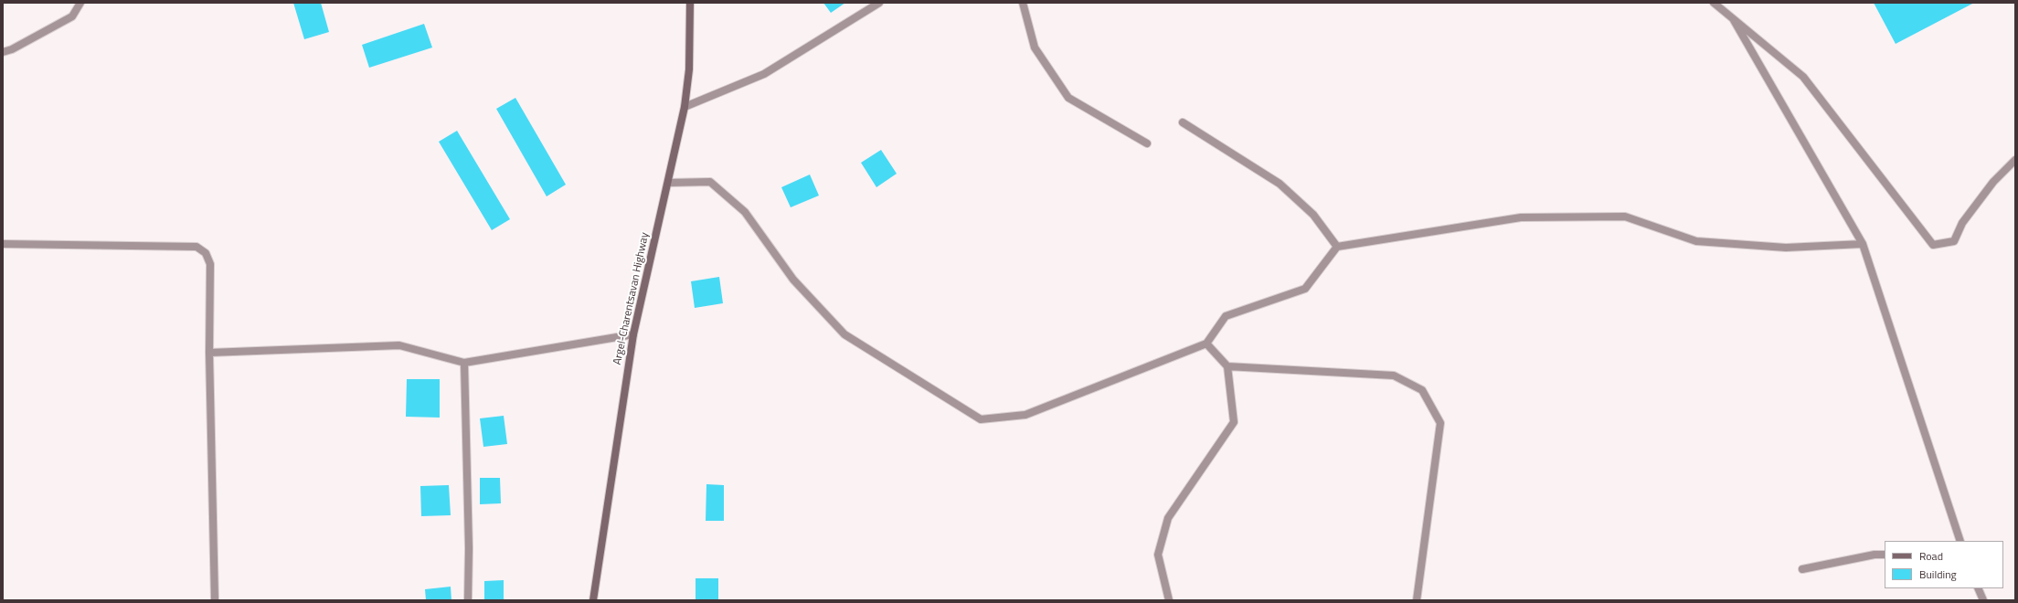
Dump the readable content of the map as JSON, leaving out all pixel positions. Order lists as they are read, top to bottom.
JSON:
{
  "streets": {
    "main road": ["Argel-Charentsavan Highway"]
  },
  "legend": ["Road", "Building"]
}
